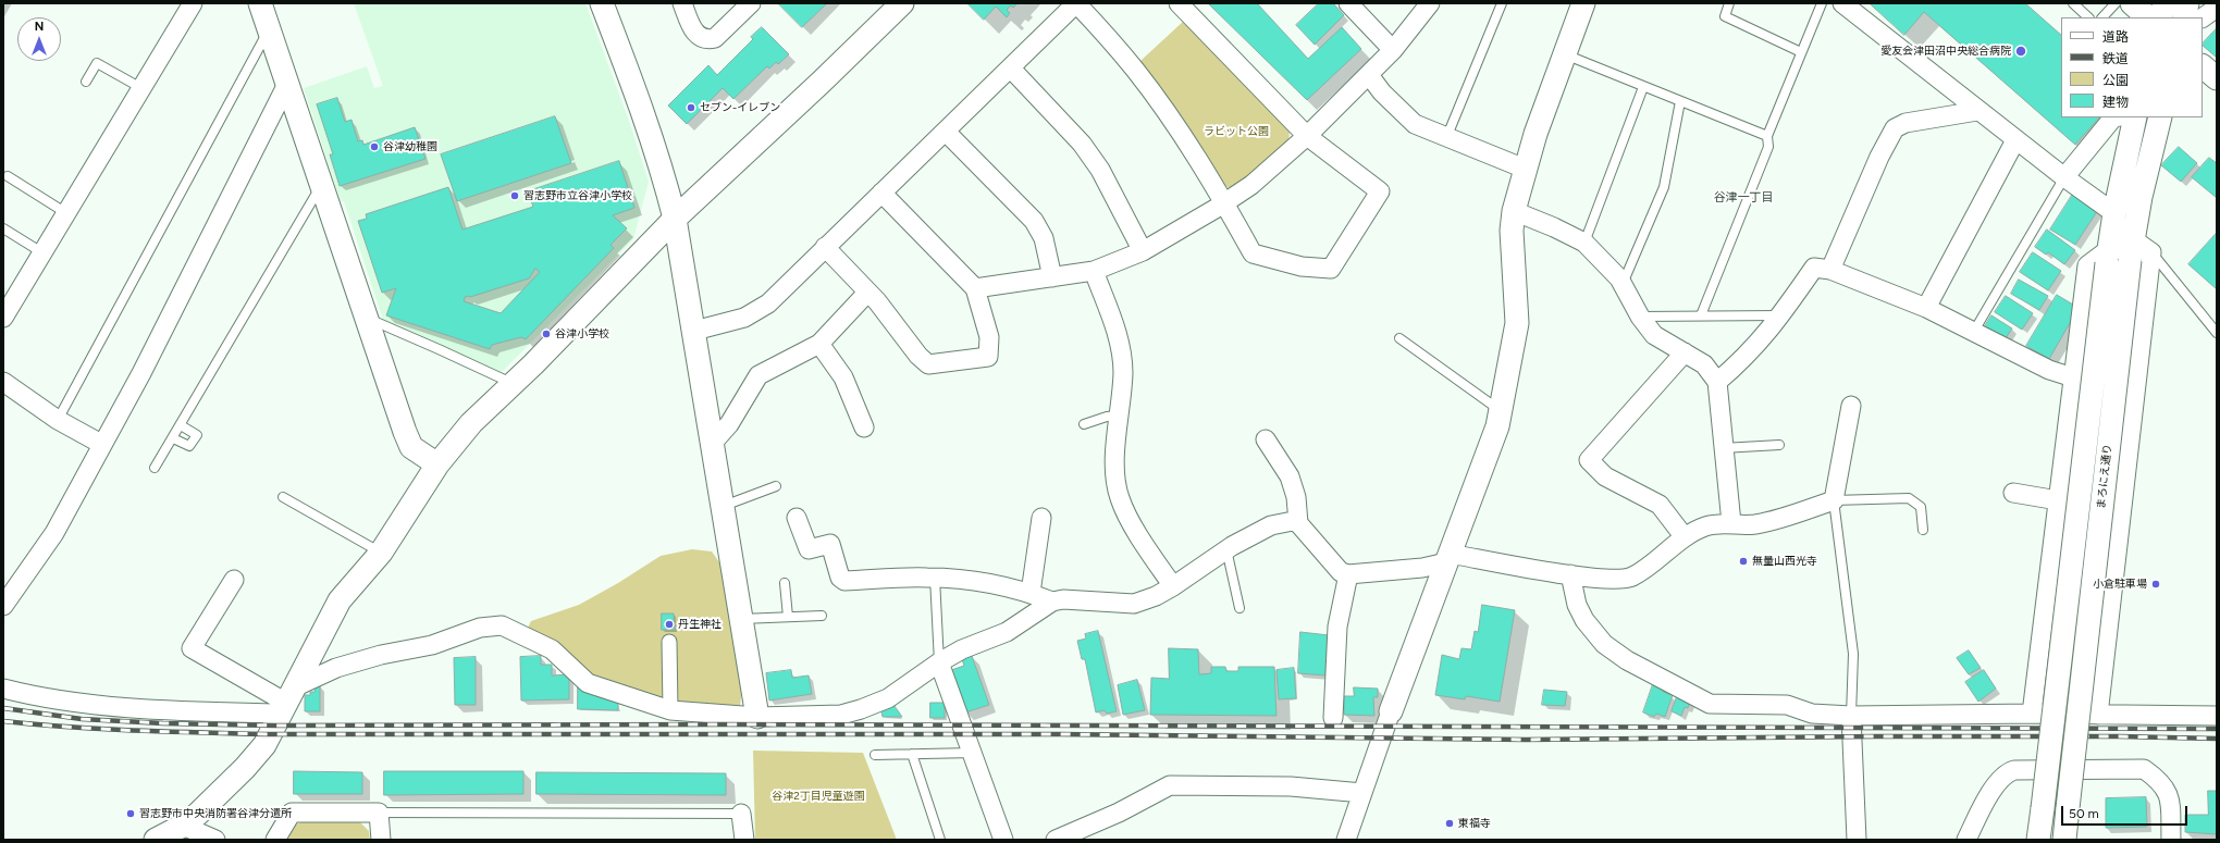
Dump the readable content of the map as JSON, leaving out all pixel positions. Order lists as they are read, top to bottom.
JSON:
{
  "streets": {
    "street": ["まろにえ通り"]
  },
  "districts": ["谷津一丁目"],
  "parks": ["ラビット公園", "谷津2丁目児童遊園"],
  "places": [
    "愛友会津田沼中央総合病院",
    "セブン-イレブン",
    "谷津幼稚園",
    "習志野市立谷津小学校",
    "谷津小学校",
    "無量山西光寺",
    "小倉駐車場",
    "丹生神社",
    "習志野市中央消防署谷津分遣所",
    "東福寺"
  ],
  "legend": [
    "道路",
    "鉄道",
    "公園",
    "建物"
  ],
  "scale_bar": "50 m",
  "north": "top"
}
